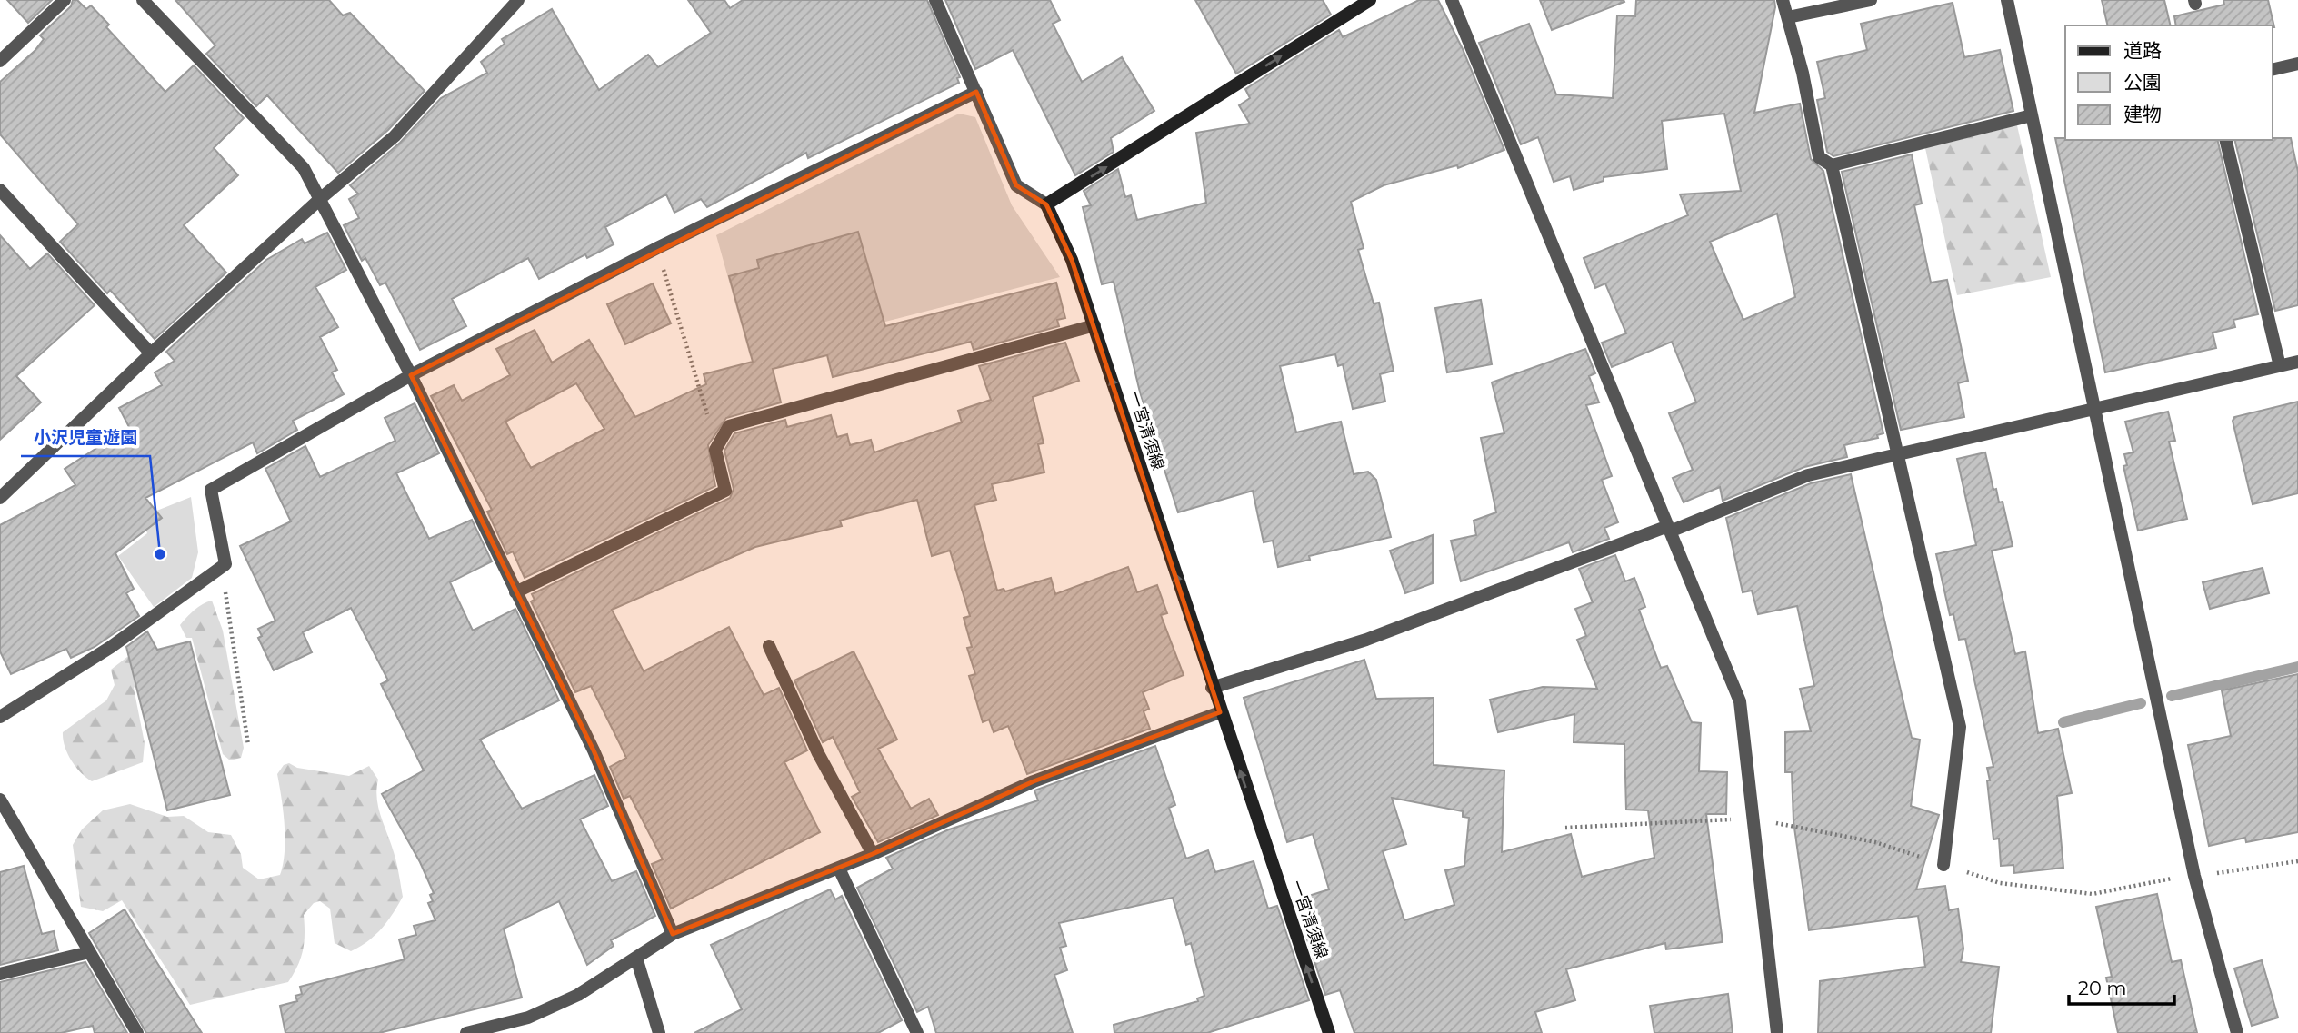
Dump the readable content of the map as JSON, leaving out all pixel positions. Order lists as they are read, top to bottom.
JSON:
{
  "streets": {
    "main road": ["一宮清須線"]
  },
  "one_way": ["一宮清須線"],
  "places": ["小沢児童遊園"],
  "legend": ["道路", "公園", "建物"],
  "scale_bar": "20 m"
}
